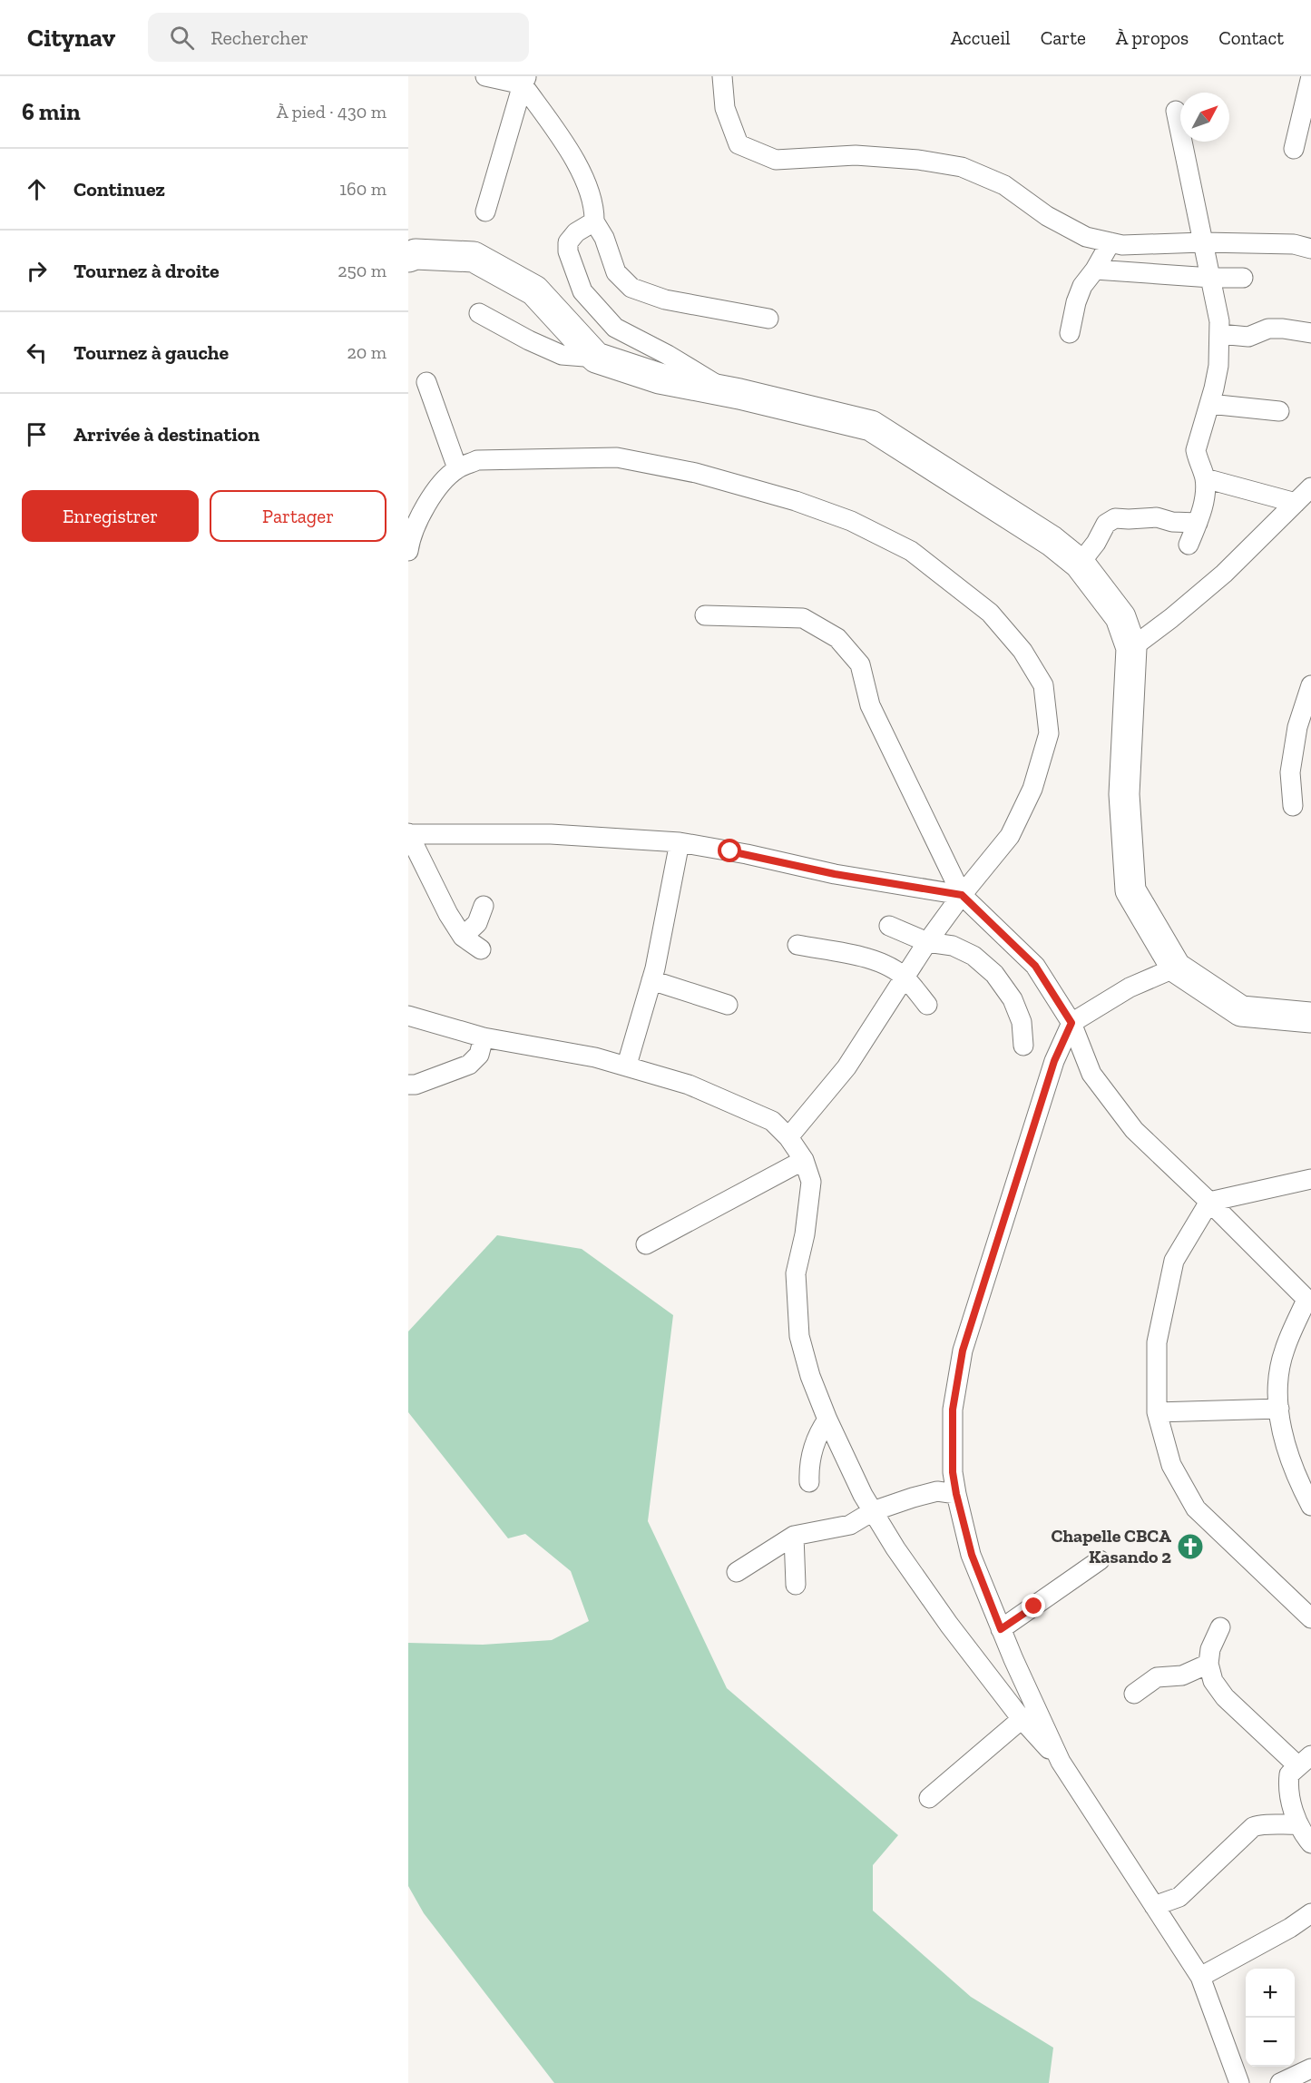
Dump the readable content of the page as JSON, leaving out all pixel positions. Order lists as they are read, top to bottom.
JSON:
{
  "places": {
    "church": ["Chapelle CBCA Kasando 2"]
  },
  "north": "top right",
  "page": {
    "header": "Citynav",
    "search": "Rechercher",
    "nav": [
      "Accueil",
      "Carte",
      "À propos",
      "Contact"
    ],
    "heading": ["6 min", "À pied · 430 m"],
    "list": [
      ["Continuez", "160 m"],
      ["Tournez à droite", "250 m"],
      ["Tournez à gauche", "20 m"],
      "Arrivée à destination"
    ],
    "buttons": ["Enregistrer", "Partager"],
    "map_buttons": ["+", "−"]
  }
}
